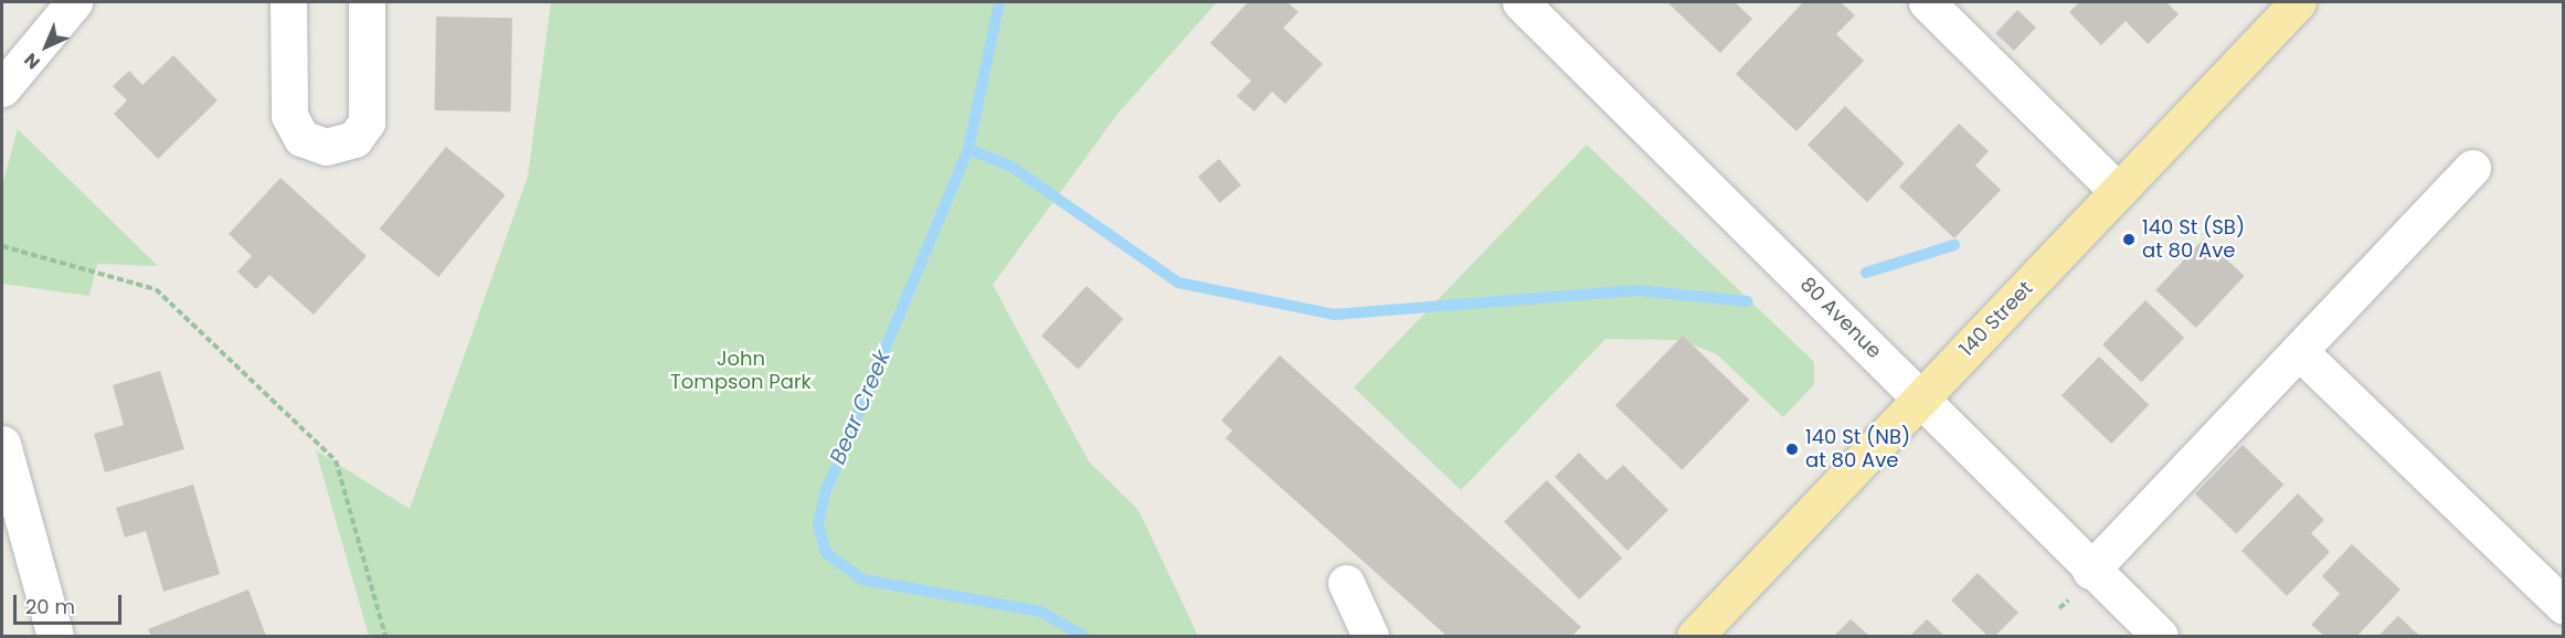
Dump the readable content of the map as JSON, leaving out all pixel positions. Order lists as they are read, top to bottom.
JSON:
{
  "streets": {
    "main road": ["140 Street"],
    "street": ["80 Avenue"]
  },
  "crossings": [
    ["80 Avenue", "140 Street"]
  ],
  "water": ["Bear Creek"],
  "parks": ["John Tompson Park"],
  "places": ["140 St (SB) at 80 Ave", "140 St (NB) at 80 Ave"],
  "scale_bar": "20 m",
  "north": "bottom left"
}
